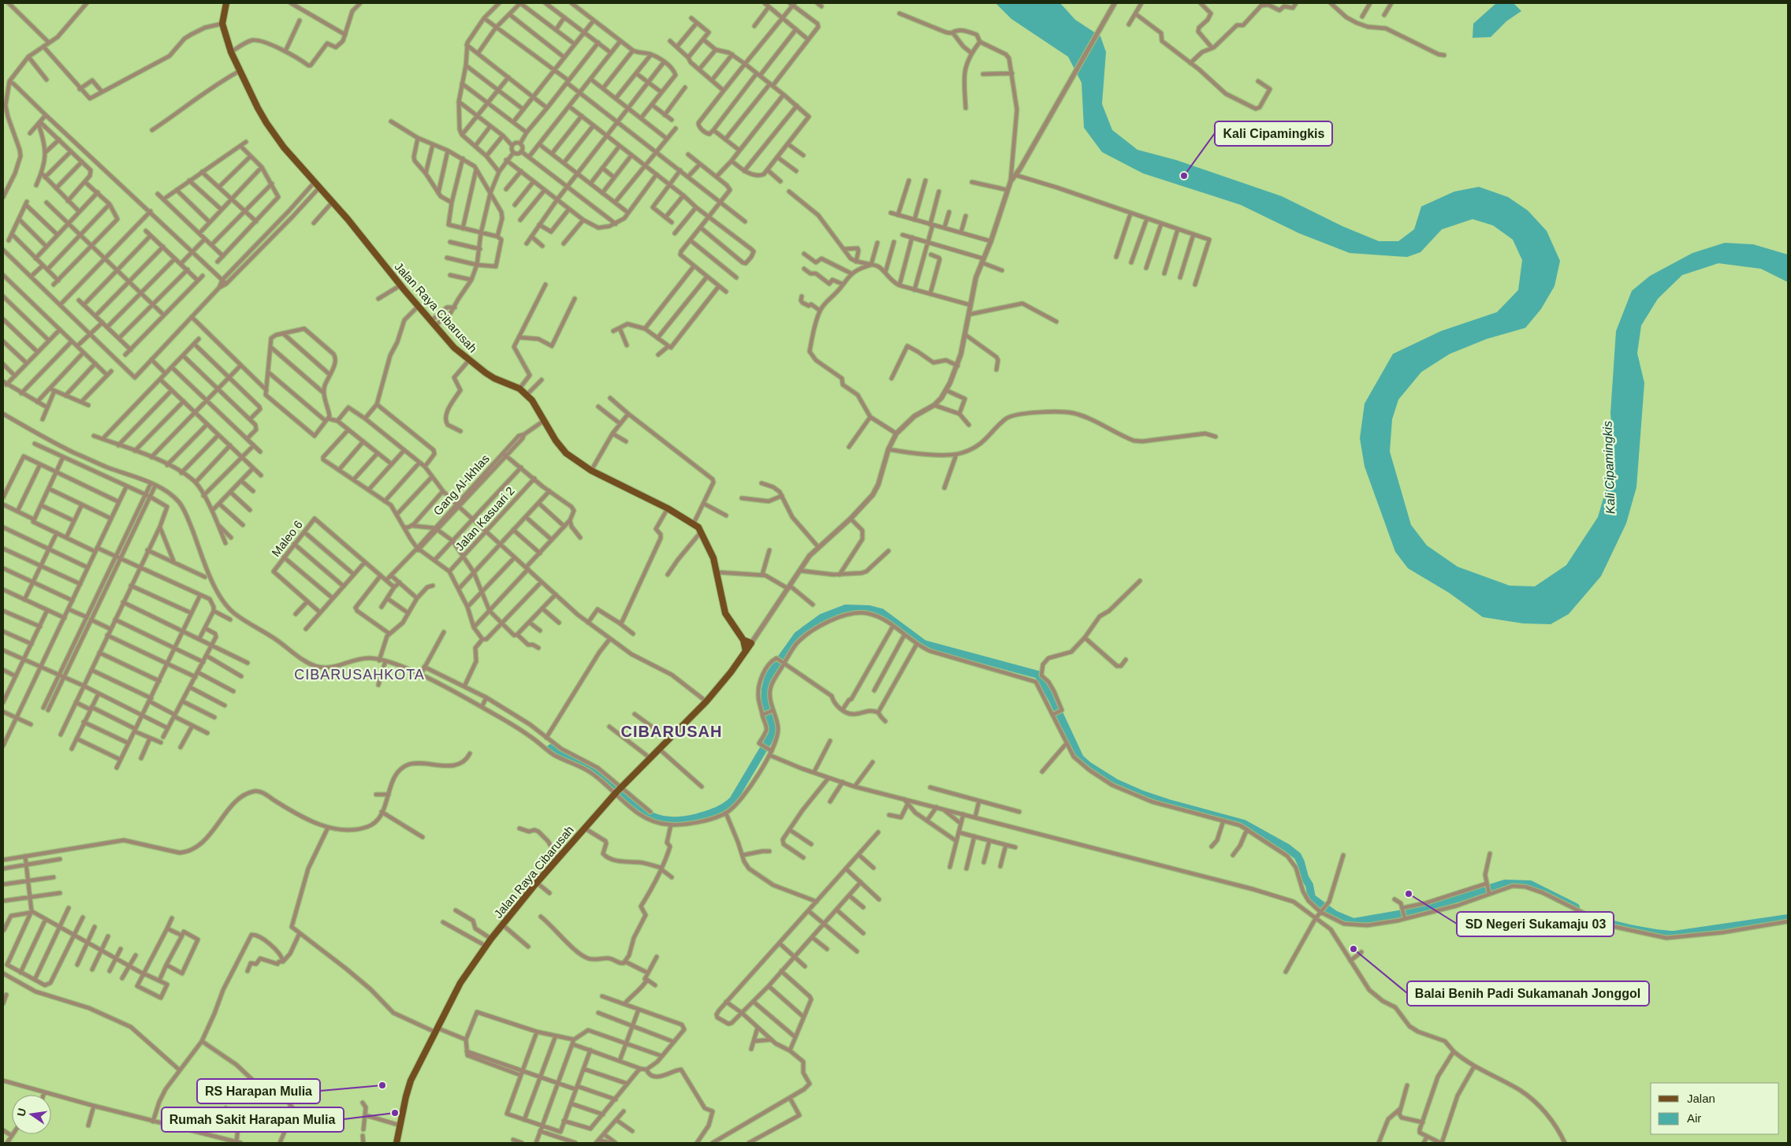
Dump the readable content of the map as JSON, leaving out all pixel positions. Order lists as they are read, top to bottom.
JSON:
{
  "streets": {
    "main road": ["Jalan Raya Cibarusah"],
    "street": ["Gang Al-Ikhlas", "Jalan Kasuari 2", "Maleo 6"]
  },
  "crossings": [
    ["Jalan Raya Cibarusah", "Gang Al-Ikhlas"]
  ],
  "districts": ["CIBARUSAHKOTA", "CIBARUSAH"],
  "water": ["Kali Cipamingkis"],
  "places": [
    "Kali Cipamingkis",
    "SD Negeri Sukamaju 03",
    "Balai Benih Padi Sukamanah Jonggol",
    "RS Harapan Mulia",
    "Rumah Sakit Harapan Mulia"
  ],
  "legend": ["Jalan", "Air"],
  "north": "left"
}
